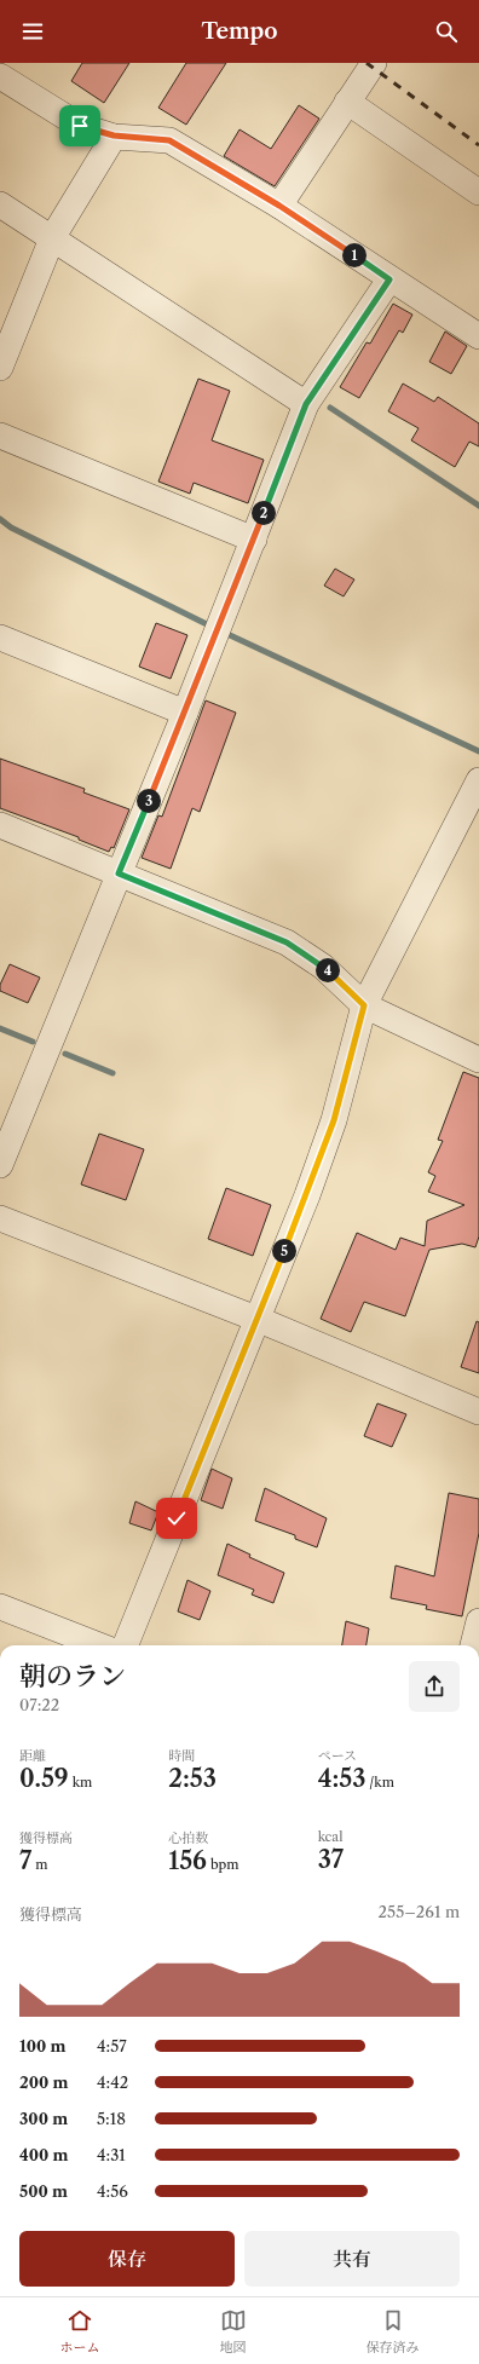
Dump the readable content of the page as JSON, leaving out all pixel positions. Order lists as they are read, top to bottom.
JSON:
{
  "page": {
    "header": "Tempo",
    "pins": [
      "1",
      "2",
      "3",
      "4",
      "5"
    ],
    "heading": ["朝のラン", "07:22"],
    "stats": [
      ["距離", "0.59 km"],
      ["時間", "2:53"],
      ["ペース", "4:53 /km"],
      ["獲得標高", "7 m"],
      ["心拍数", "156 bpm"],
      ["kcal", "37"]
    ],
    "chart": ["獲得標高", "255–261 m"],
    "list": [
      {
        "name": "100 m",
        "note": "4:57"
      },
      {
        "name": "200 m",
        "note": "4:42"
      },
      {
        "name": "300 m",
        "note": "5:18"
      },
      {
        "name": "400 m",
        "note": "4:31"
      },
      {
        "name": "500 m",
        "note": "4:56"
      }
    ],
    "buttons": ["保存", "共有"],
    "tabs": ["ホーム", "地図", "保存済み"]
  }
}
